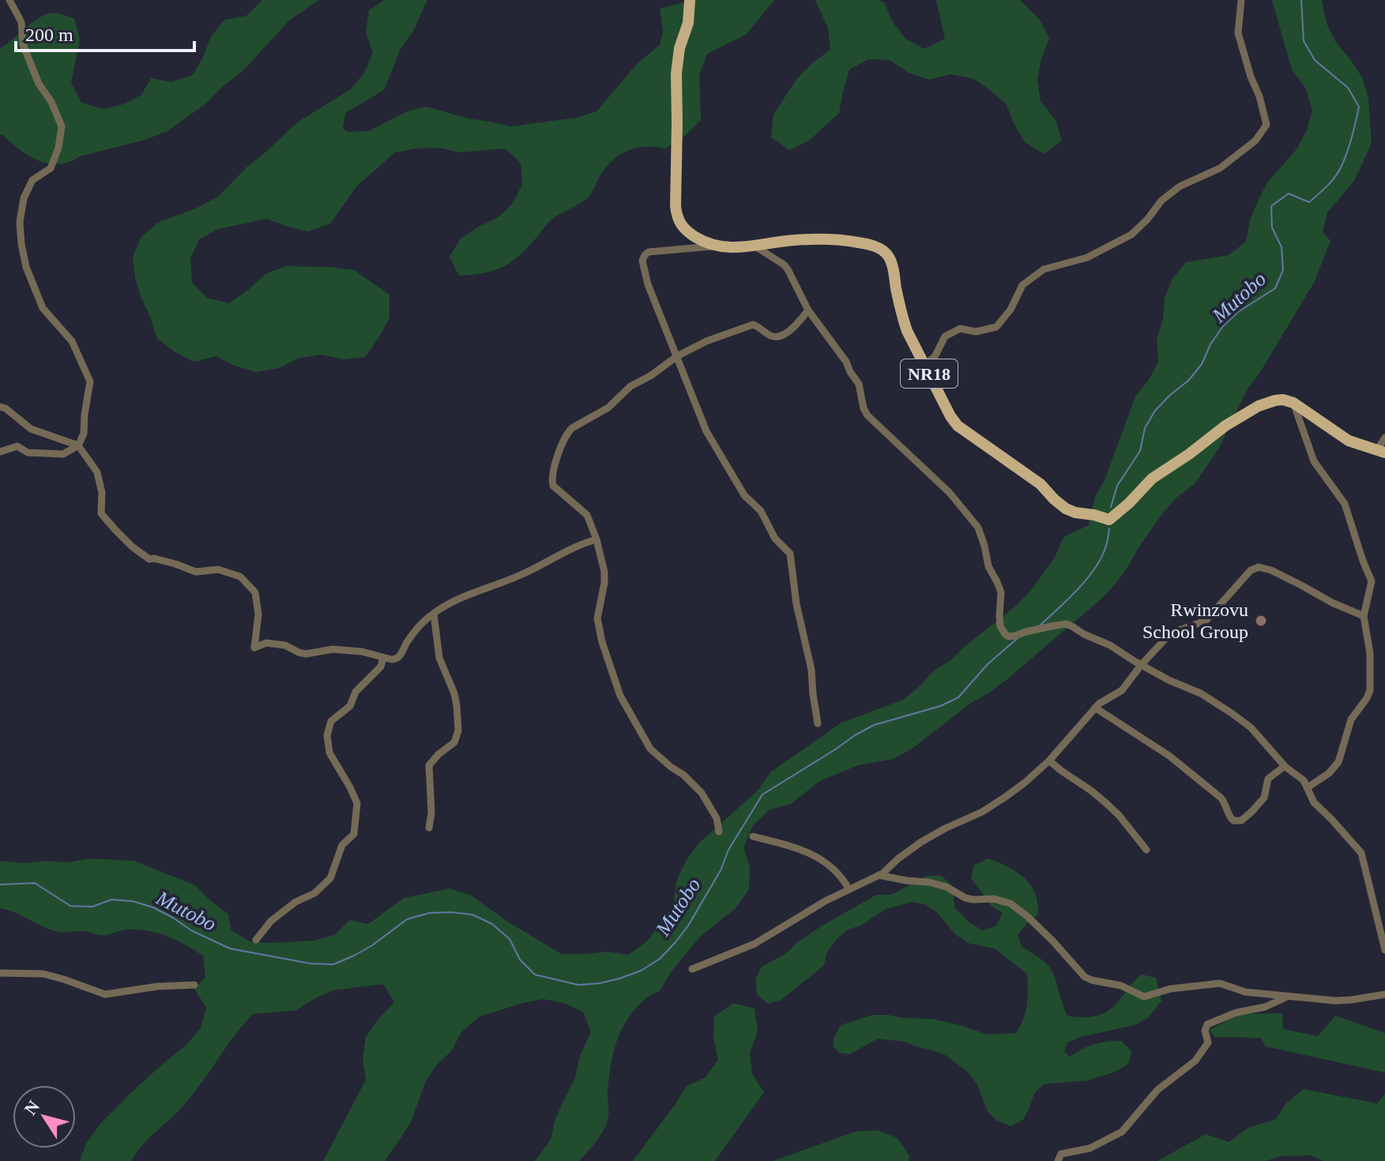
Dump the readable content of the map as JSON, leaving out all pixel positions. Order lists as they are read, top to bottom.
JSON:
{
  "streets": {
    "main road": ["NR18"]
  },
  "water": ["Mutobo"],
  "places": ["Rwinzovu School Group"],
  "scale_bar": "200 m",
  "north": "top left"
}
